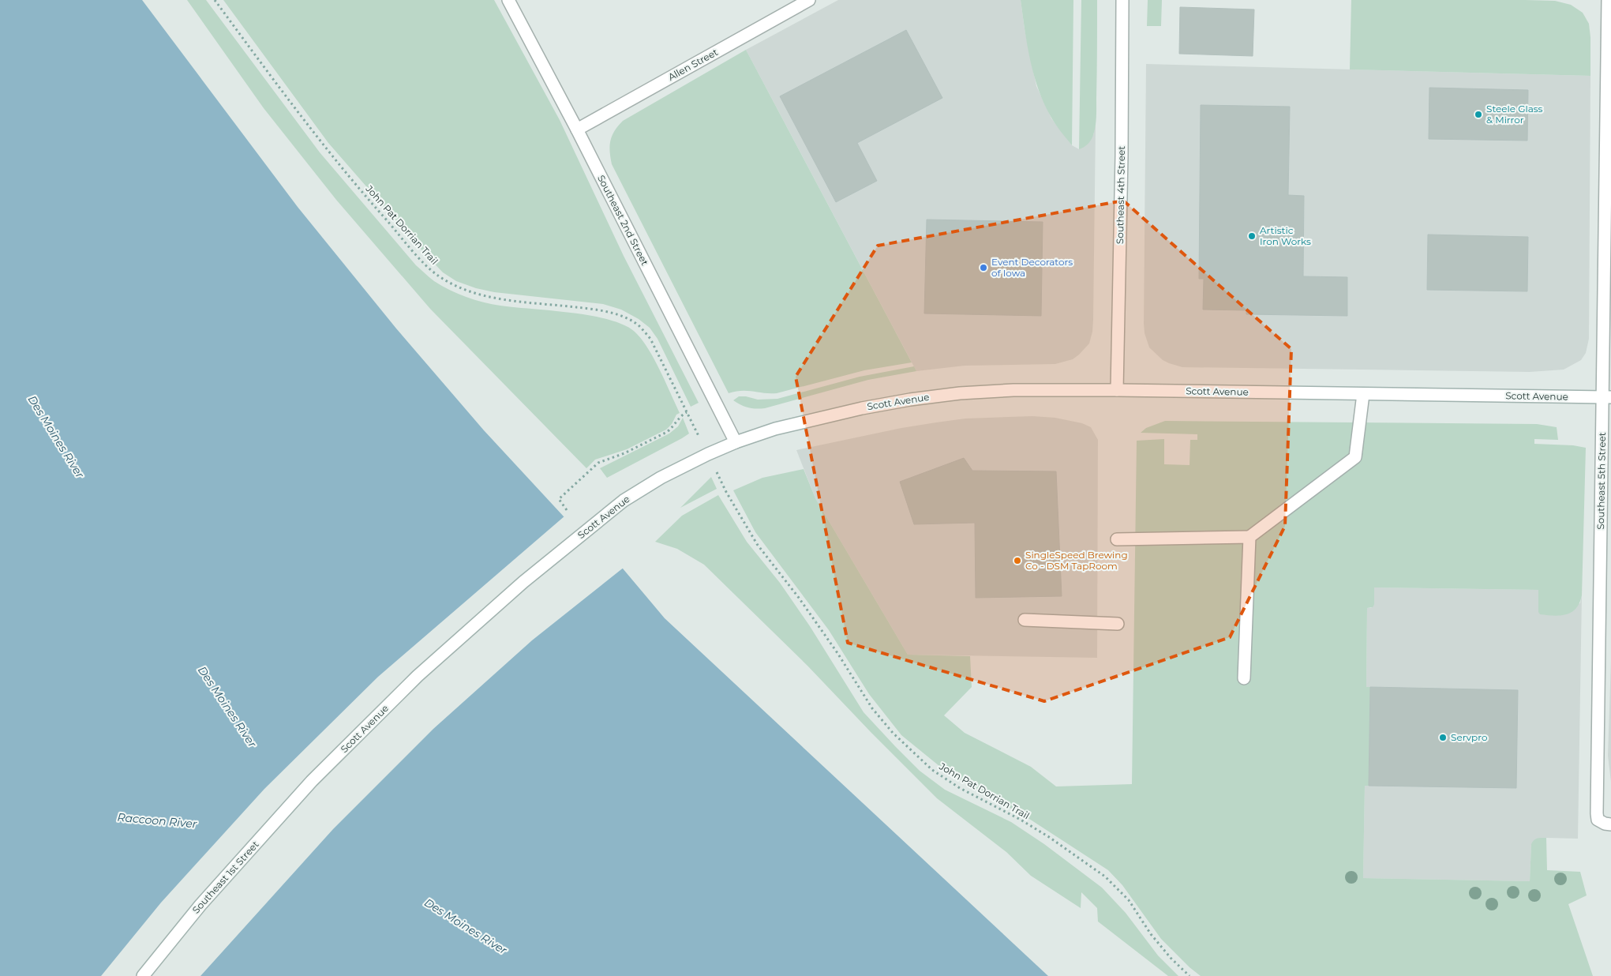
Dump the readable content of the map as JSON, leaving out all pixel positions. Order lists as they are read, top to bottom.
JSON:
{
  "streets": {
    "street": [
      "Allen Street",
      "Southeast 4th Street",
      "Southeast 2nd Street",
      "Scott Avenue",
      "Southeast 5th Street",
      "Southeast 1st Street"
    ],
    "path": ["John Pat Dorrian Trail"]
  },
  "crossings": [
    ["Allen Street", "Southeast 2nd Street"],
    ["Southeast 4th Street", "Scott Avenue"],
    ["Southeast 2nd Street", "Scott Avenue"],
    ["Scott Avenue", "Southeast 5th Street"],
    ["Scott Avenue", "Southeast 1st Street"]
  ],
  "water": ["Des Moines River", "Raccoon River"],
  "places": [
    "Steele Glass & Mirror",
    "Artistic Iron Works",
    "Event Decorators of Iowa",
    "SingleSpeed Brewing Co - DSM TapRoom",
    "Servpro"
  ]
}
